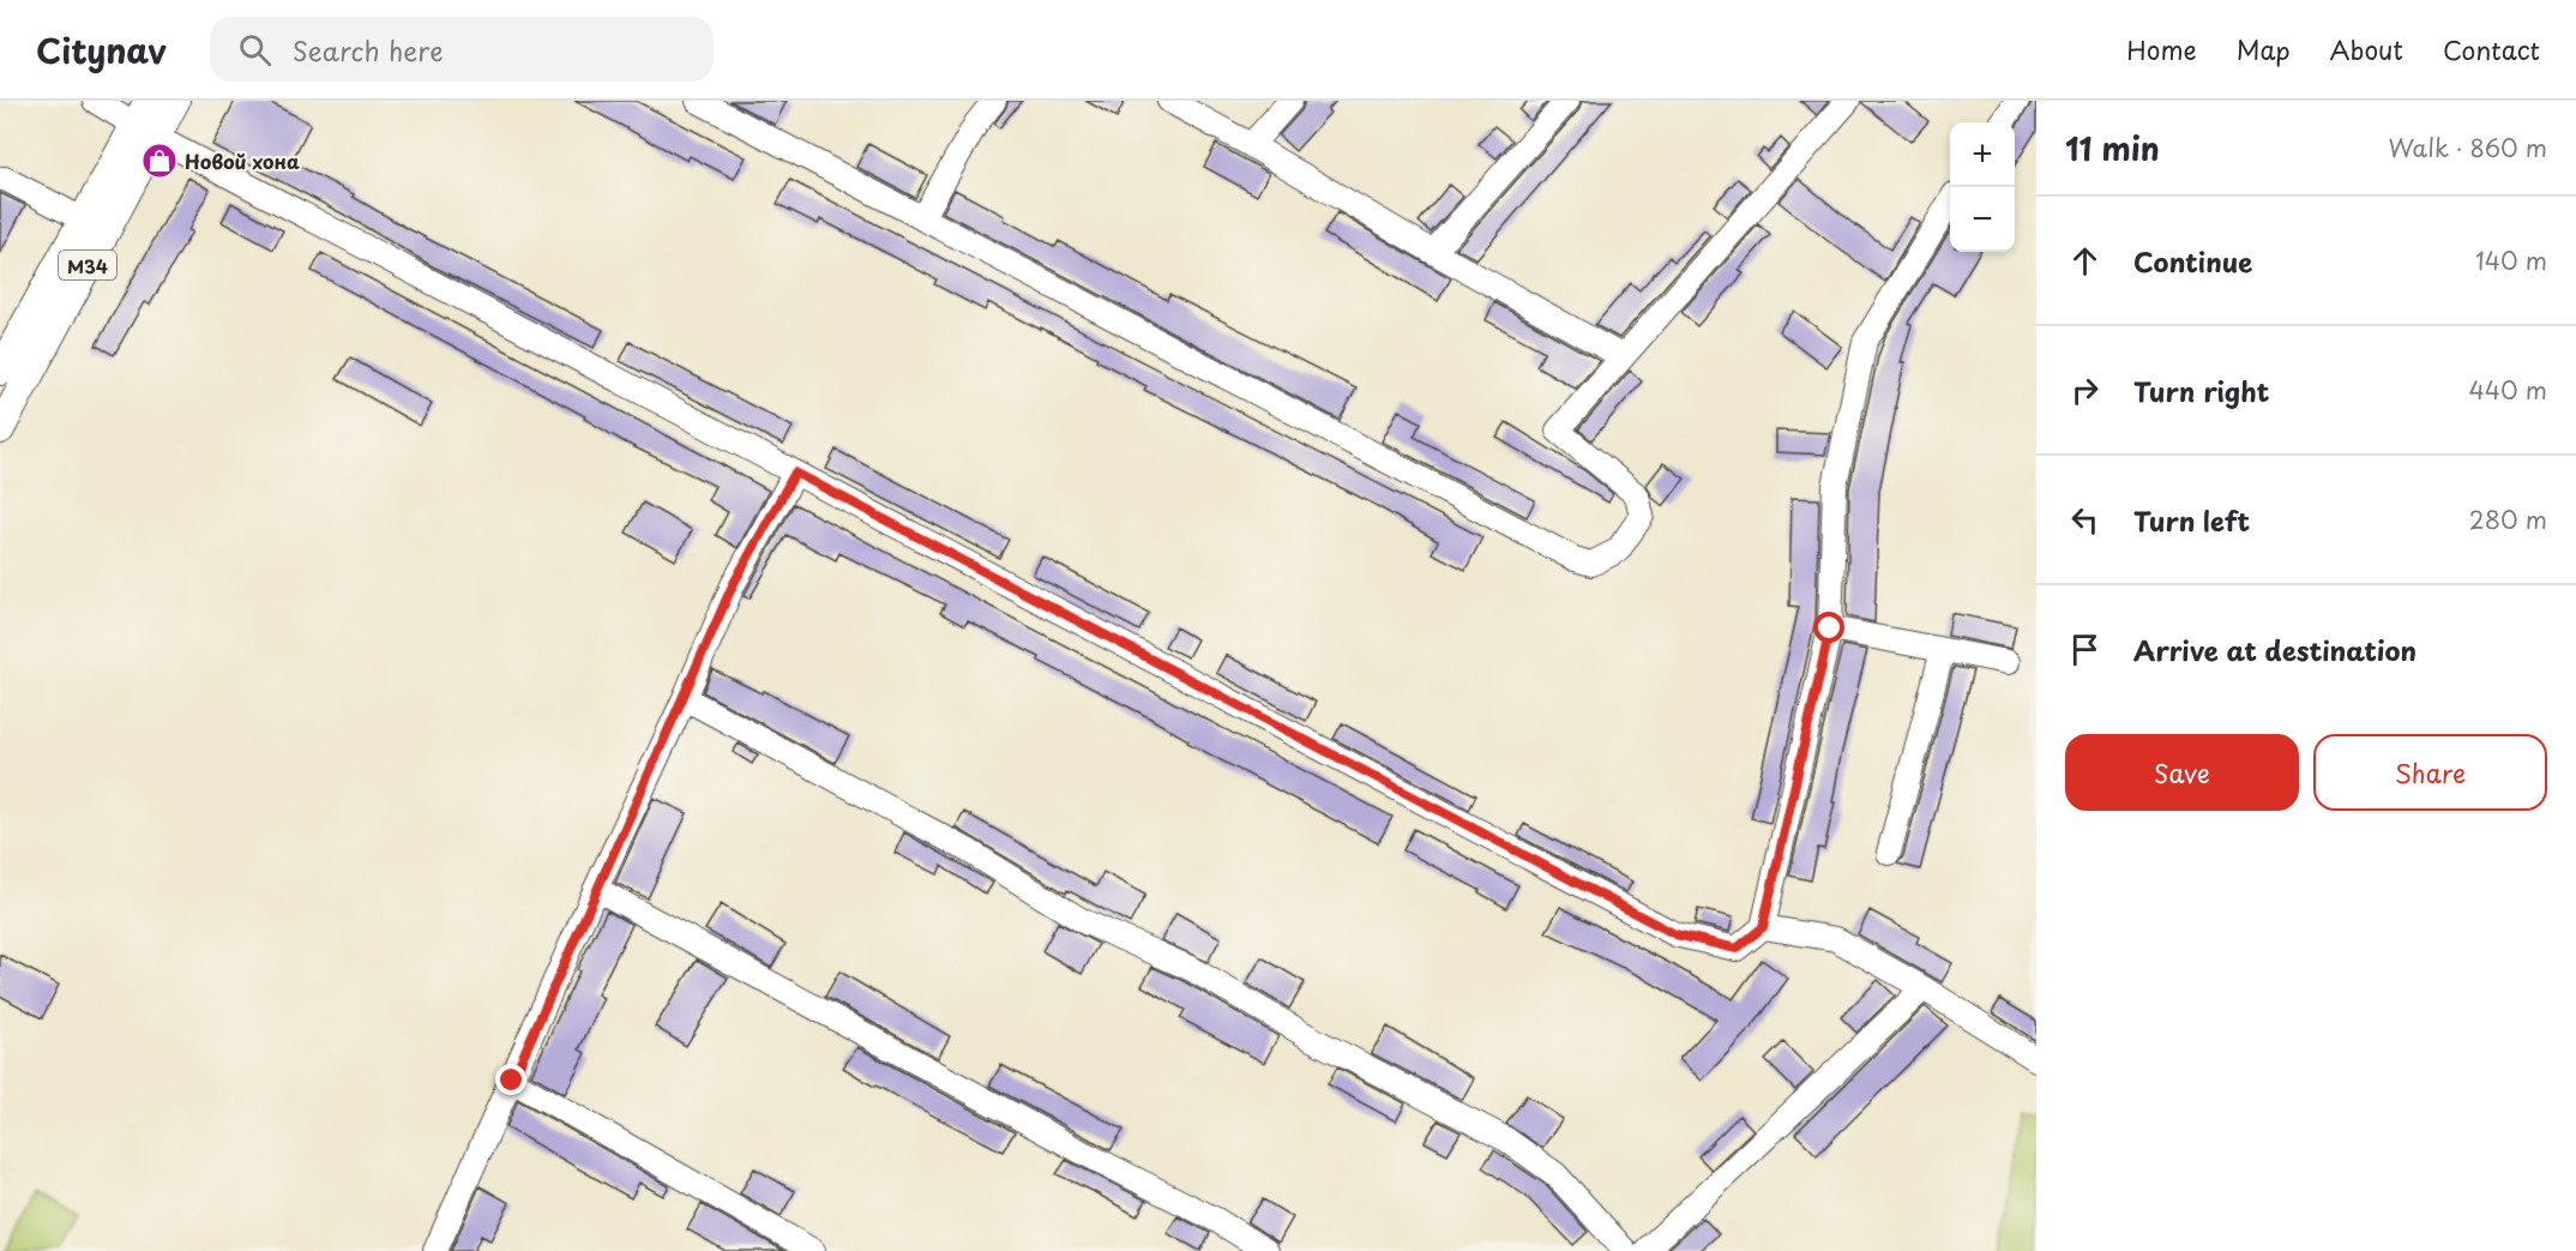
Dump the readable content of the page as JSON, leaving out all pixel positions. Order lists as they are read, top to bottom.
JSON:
{
  "streets": {
    "main road": ["M34"]
  },
  "places": {
    "shop": ["Новой хона"]
  },
  "page": {
    "header": "Citynav",
    "search": "Search here",
    "nav": [
      "Home",
      "Map",
      "About",
      "Contact"
    ],
    "heading": ["11 min", "Walk · 860 m"],
    "map_buttons": ["+", "−"],
    "list": [
      ["Continue", "140 m"],
      ["Turn right", "440 m"],
      ["Turn left", "280 m"],
      "Arrive at destination"
    ],
    "buttons": ["Save", "Share"]
  }
}
